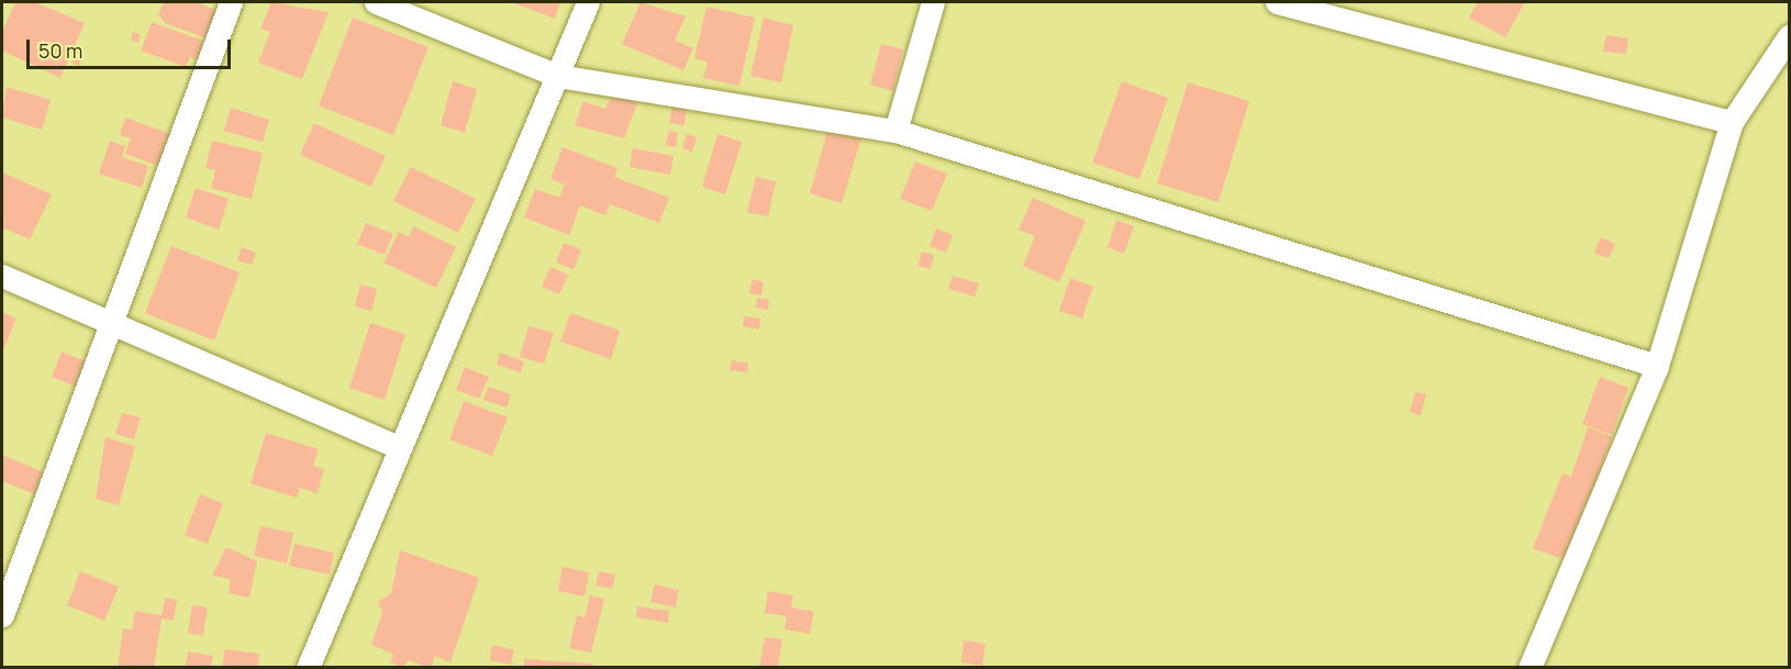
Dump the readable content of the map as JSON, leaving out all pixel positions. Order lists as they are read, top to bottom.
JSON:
{
  "scale_bar": "50 m"
}
